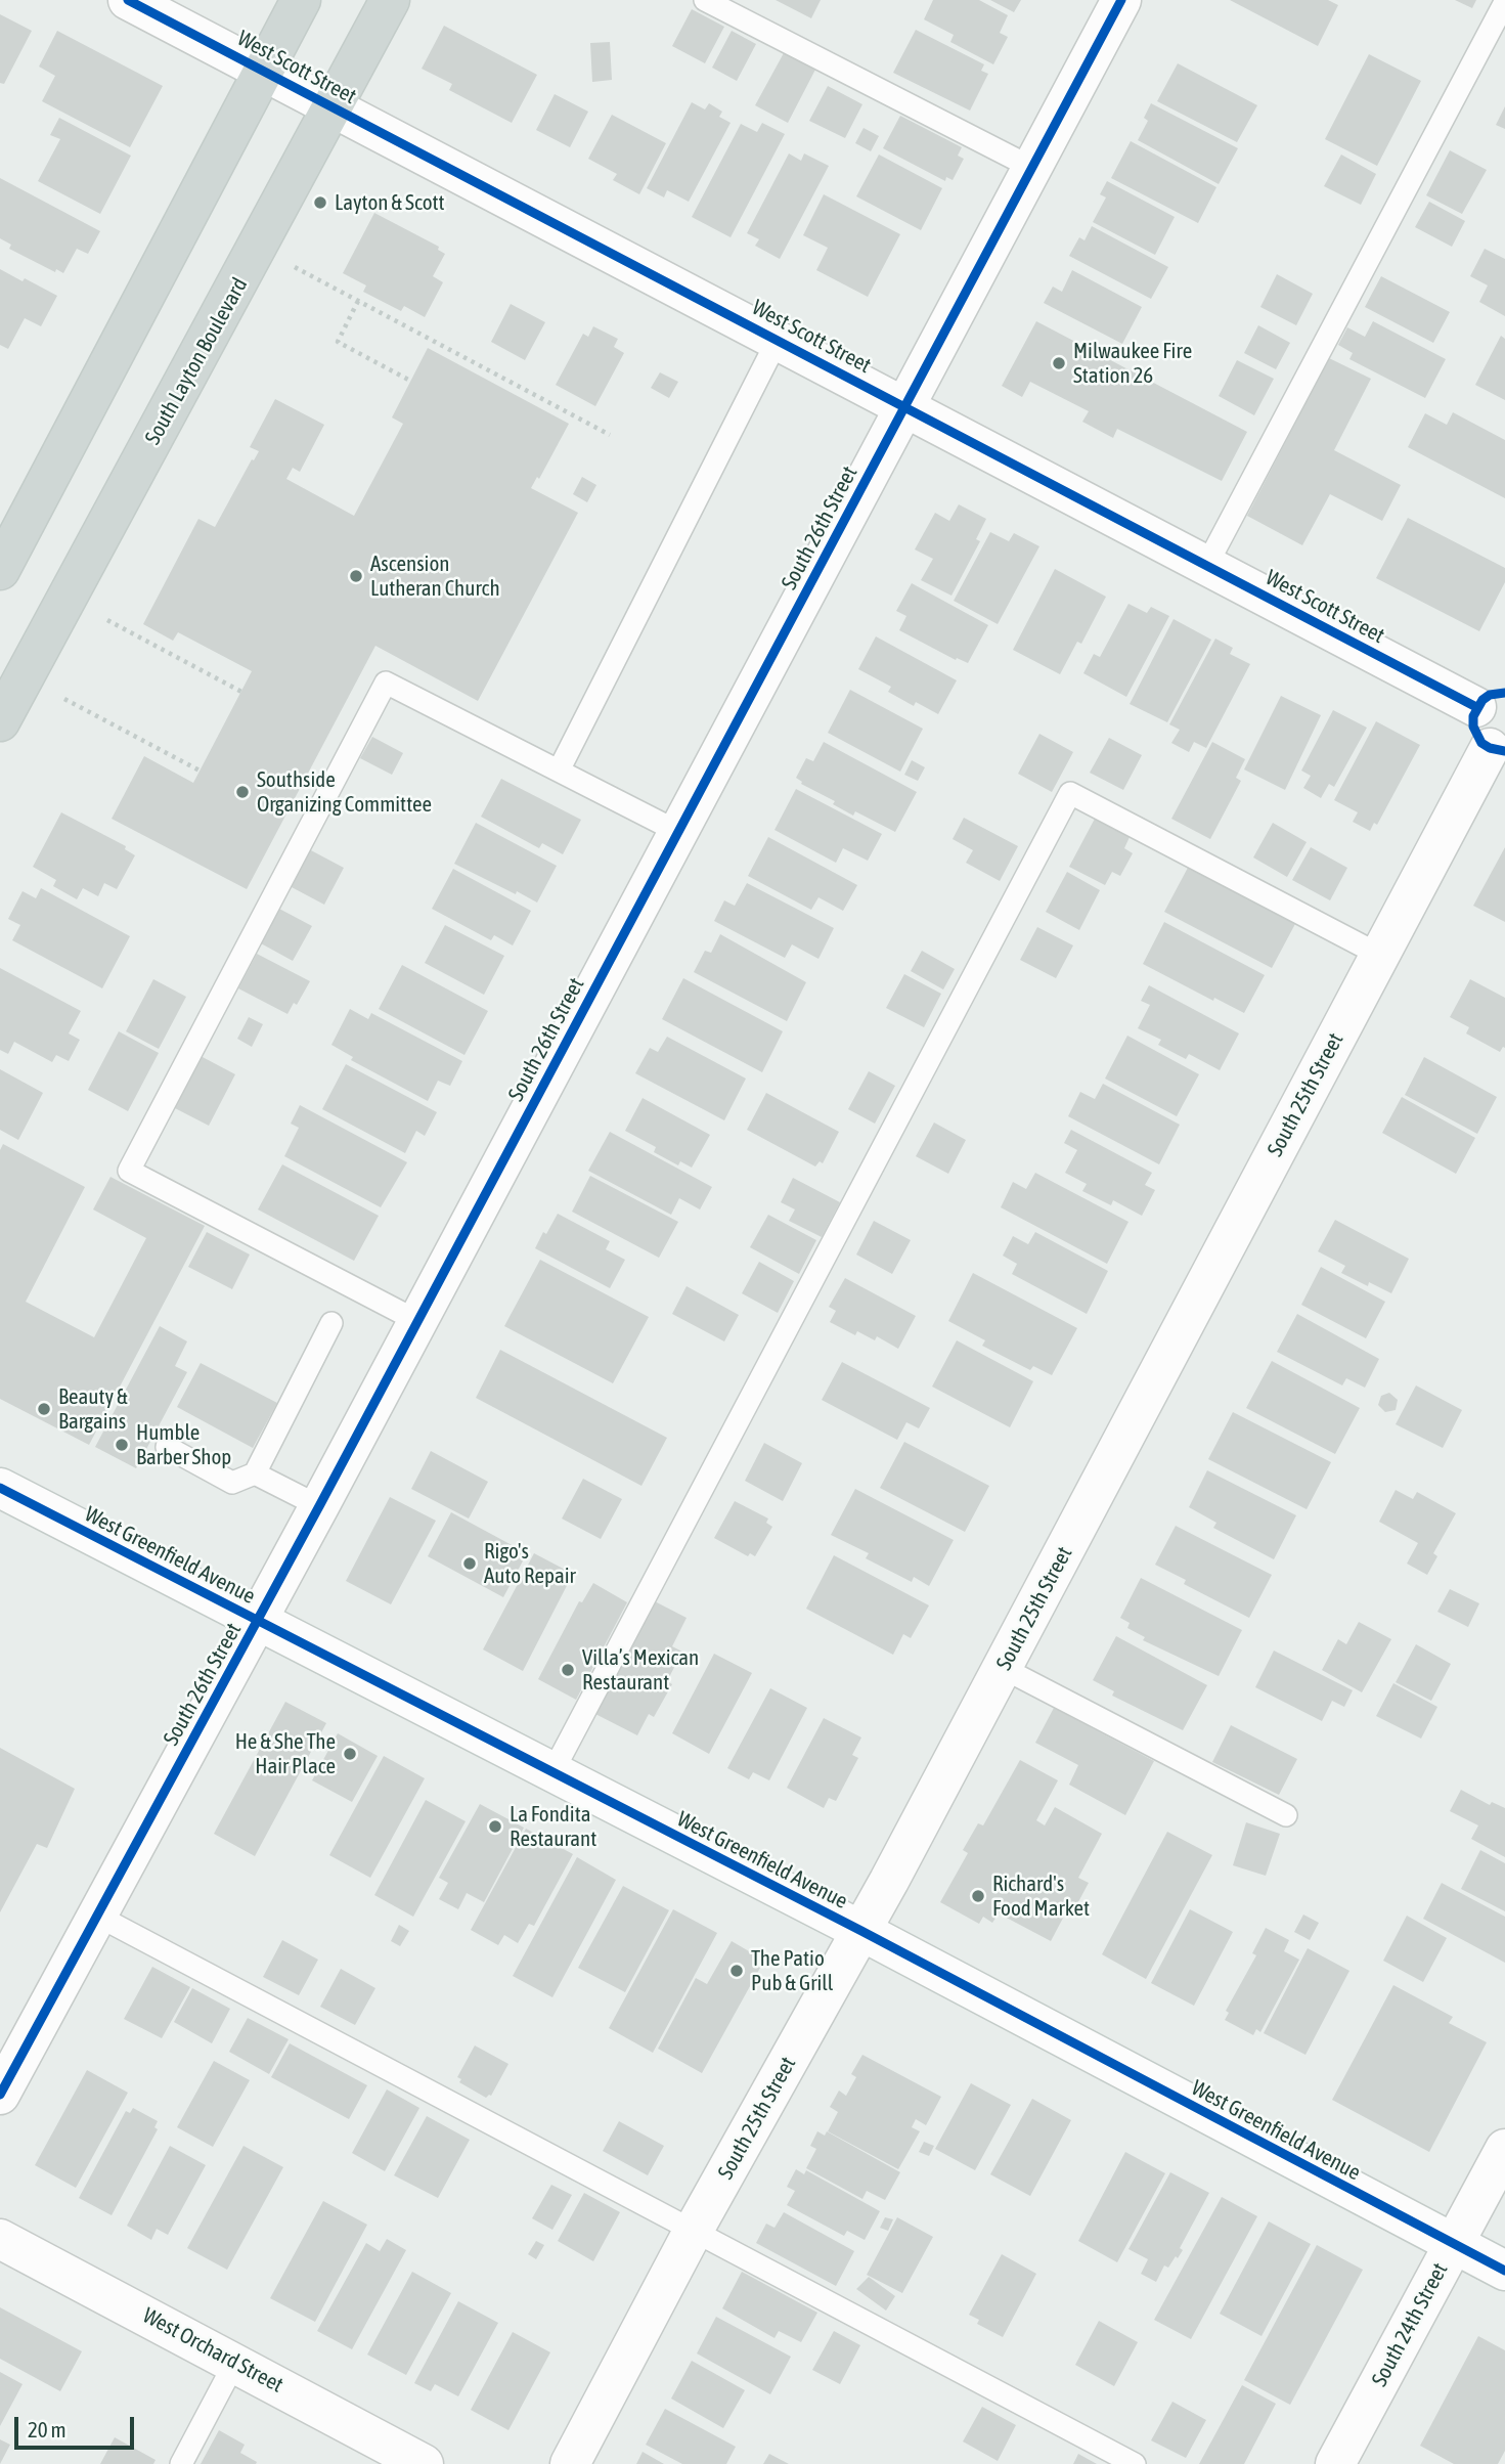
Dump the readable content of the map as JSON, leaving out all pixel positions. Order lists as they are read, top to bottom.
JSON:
{
  "streets": {
    "main road": ["South Layton Boulevard"],
    "street": [
      "West Scott Street",
      "South 26th Street",
      "South 25th Street",
      "West Greenfield Avenue",
      "South 24th Street",
      "West Orchard Street"
    ]
  },
  "crossings": [
    ["West Scott Street", "South Layton Boulevard"],
    ["West Scott Street", "South 26th Street"],
    ["South 26th Street", "West Greenfield Avenue"],
    ["South 25th Street", "West Greenfield Avenue"],
    ["West Greenfield Avenue", "South 24th Street"]
  ],
  "places": [
    "Layton & Scott",
    "Milwaukee Fire Station 26",
    "Ascension Lutheran Church",
    "Southside Organizing Committee",
    "Beauty & Bargains",
    "Humble Barber Shop",
    "Rigo's Auto Repair",
    "Villa’s Mexican Restaurant",
    "He & She The Hair Place",
    "La Fondita Restaurant",
    "Richard's Food Market",
    "The Patio Pub & Grill"
  ],
  "scale_bar": "20 m"
}
